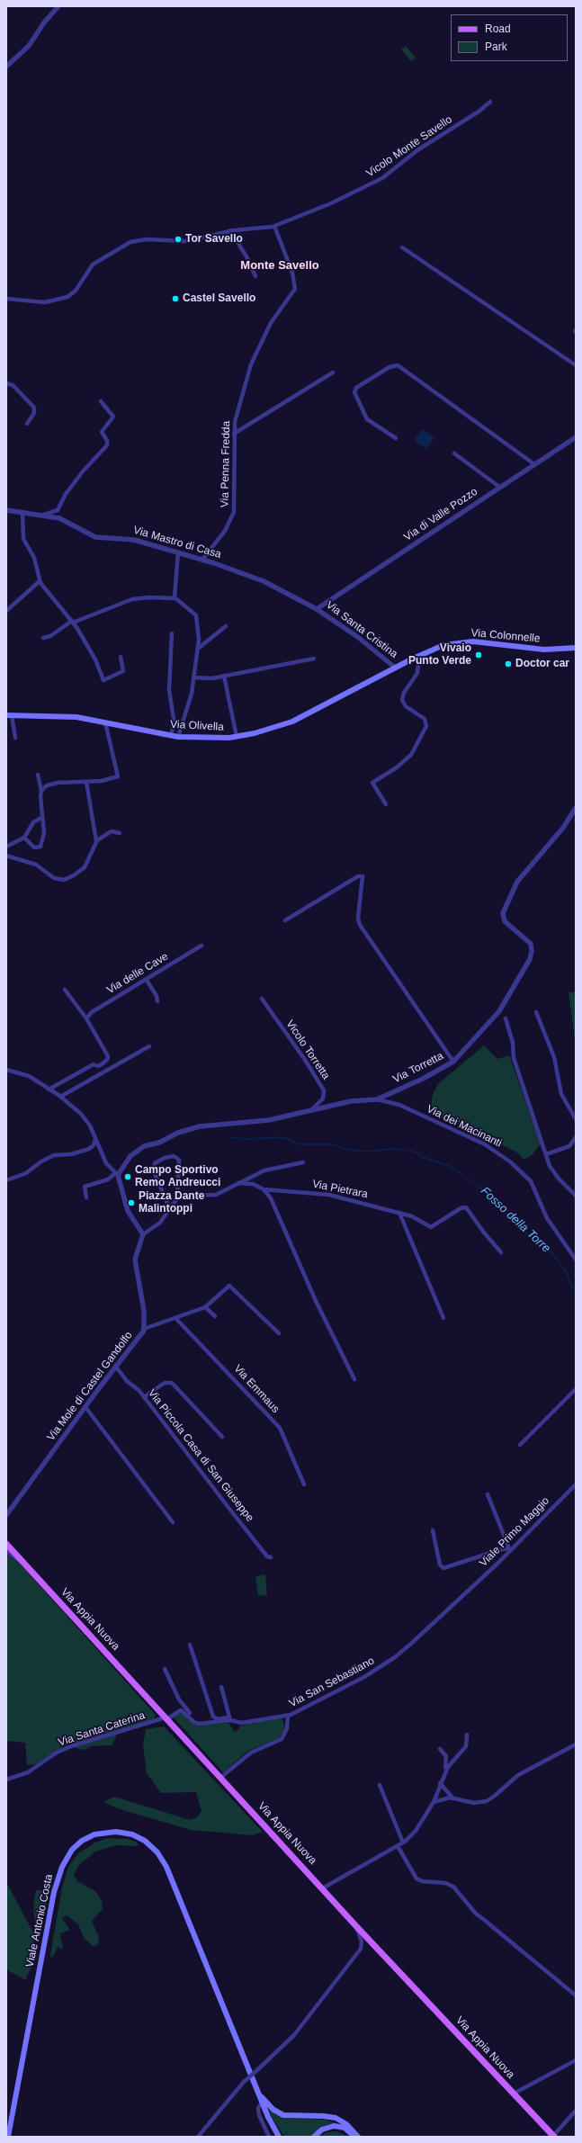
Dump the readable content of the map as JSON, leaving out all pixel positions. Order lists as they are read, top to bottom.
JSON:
{
  "streets": {
    "main road": [
      "Via Colonnelle",
      "Via Olivella",
      "Via Appia Nuova",
      "Viale Antonio Costa"
    ],
    "street": [
      "Vicolo Monte Savello",
      "Via Penna Fredda",
      "Via di Valle Pozzo",
      "Via Mastro di Casa",
      "Via Santa Cristina",
      "Via delle Cave",
      "Vicolo Torretta",
      "Via Torretta",
      "Via dei Macinanti",
      "Via Pietrara",
      "Via Mole di Castel Gandolfo",
      "Via Emmaus",
      "Via Piccola Casa di San Giuseppe",
      "Viale Primo Maggio",
      "Via San Sebastiano",
      "Via Santa Caterina"
    ]
  },
  "crossings": [
    ["Vicolo Monte Savello", "Via Penna Fredda"],
    ["Via Penna Fredda", "Via Mastro di Casa"],
    ["Via di Valle Pozzo", "Via Mastro di Casa"],
    ["Via di Valle Pozzo", "Via Santa Cristina"],
    ["Via Mastro di Casa", "Via Santa Cristina"],
    ["Via Santa Cristina", "Via Colonnelle"],
    ["Via Santa Cristina", "Via Olivella"],
    ["Via Colonnelle", "Via Olivella"],
    ["Vicolo Torretta", "Via Torretta"],
    ["Via Torretta", "Via dei Macinanti"],
    ["Via Mole di Castel Gandolfo", "Via Piccola Casa di San Giuseppe"],
    ["Viale Primo Maggio", "Via San Sebastiano"],
    ["Via Appia Nuova", "Via Santa Caterina"]
  ],
  "districts": ["Monte Savello"],
  "water": ["Fosso della Torre"],
  "places": [
    "Tor Savello",
    "Castel Savello",
    "Vivaio Punto Verde",
    "Doctor car",
    "Campo Sportivo Remo Andreucci",
    "Piazza Dante Malintoppi"
  ],
  "legend": ["Road", "Park"]
}
